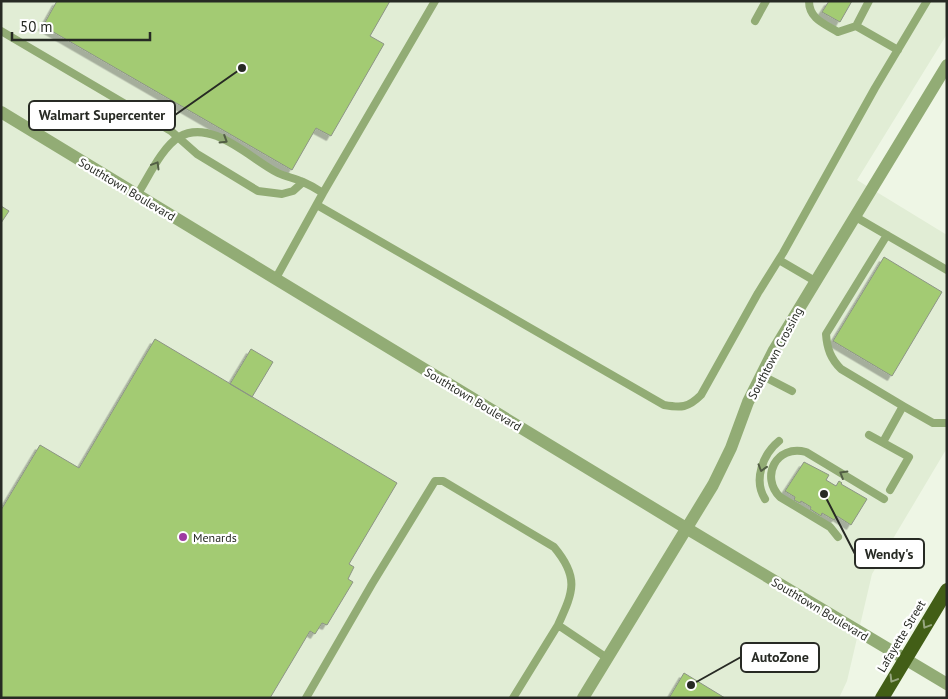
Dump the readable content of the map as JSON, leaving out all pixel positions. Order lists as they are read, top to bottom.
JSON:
{
  "streets": {
    "highway": ["Lafayette Street"],
    "street": ["Southtown Boulevard", "Southtown Crossing"]
  },
  "crossings": [
    ["Southtown Boulevard", "Southtown Crossing"],
    ["Southtown Boulevard", "Lafayette Street"]
  ],
  "one_way": ["Lafayette Street"],
  "places": [
    "Walmart Supercenter",
    "Wendy's",
    "Menards",
    "AutoZone"
  ],
  "scale_bar": "50 m"
}
